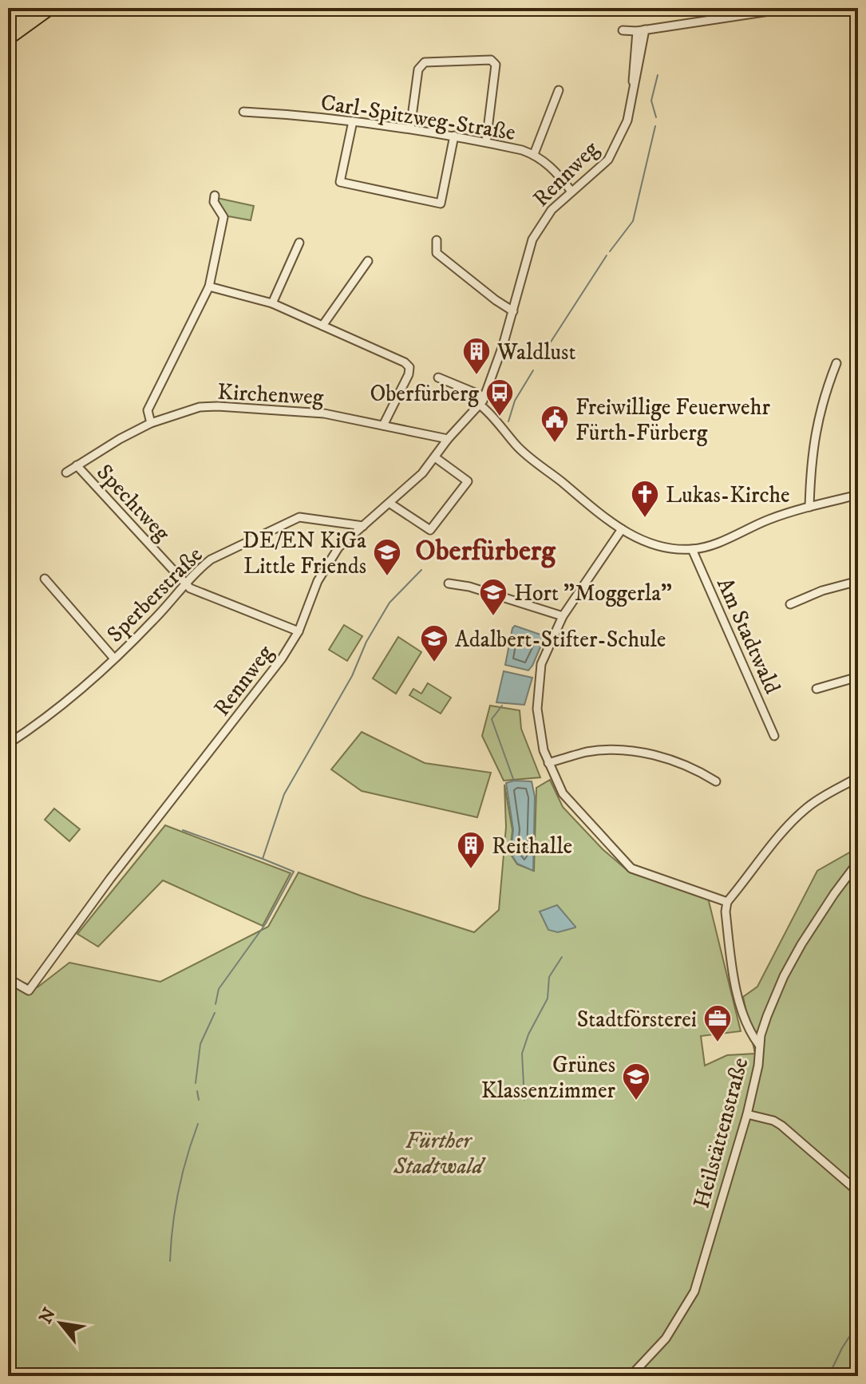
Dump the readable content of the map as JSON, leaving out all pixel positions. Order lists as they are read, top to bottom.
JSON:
{
  "streets": {
    "street": [
      "Carl-Spitzweg-Straße",
      "Rennweg",
      "Kirchenweg",
      "Spechtweg",
      "Sperberstraße",
      "Am Stadtwald",
      "Heilstättenstraße"
    ]
  },
  "crossings": [
    ["Carl-Spitzweg-Straße", "Rennweg"],
    ["Rennweg", "Kirchenweg"],
    ["Rennweg", "Spechtweg"],
    ["Rennweg", "Sperberstraße"],
    ["Kirchenweg", "Spechtweg"],
    ["Spechtweg", "Sperberstraße"]
  ],
  "districts": ["Oberfürberg"],
  "parks": ["Fürther Stadtwald"],
  "places": {
    "building": ["Waldlust", "Reithalle"],
    "bus stop": ["Oberfürberg"],
    "public building": ["Freiwillige Feuerwehr Fürth-Fürberg"],
    "church": ["Lukas-Kirche"],
    "school or university": [
      "DE/EN KiGa Little Friends",
      "Hort \"Moggerla\"",
      "Adalbert-Stifter-Schule",
      "Grünes Klassenzimmer"
    ],
    "office": ["Stadtförsterei"]
  },
  "north": "top left"
}
